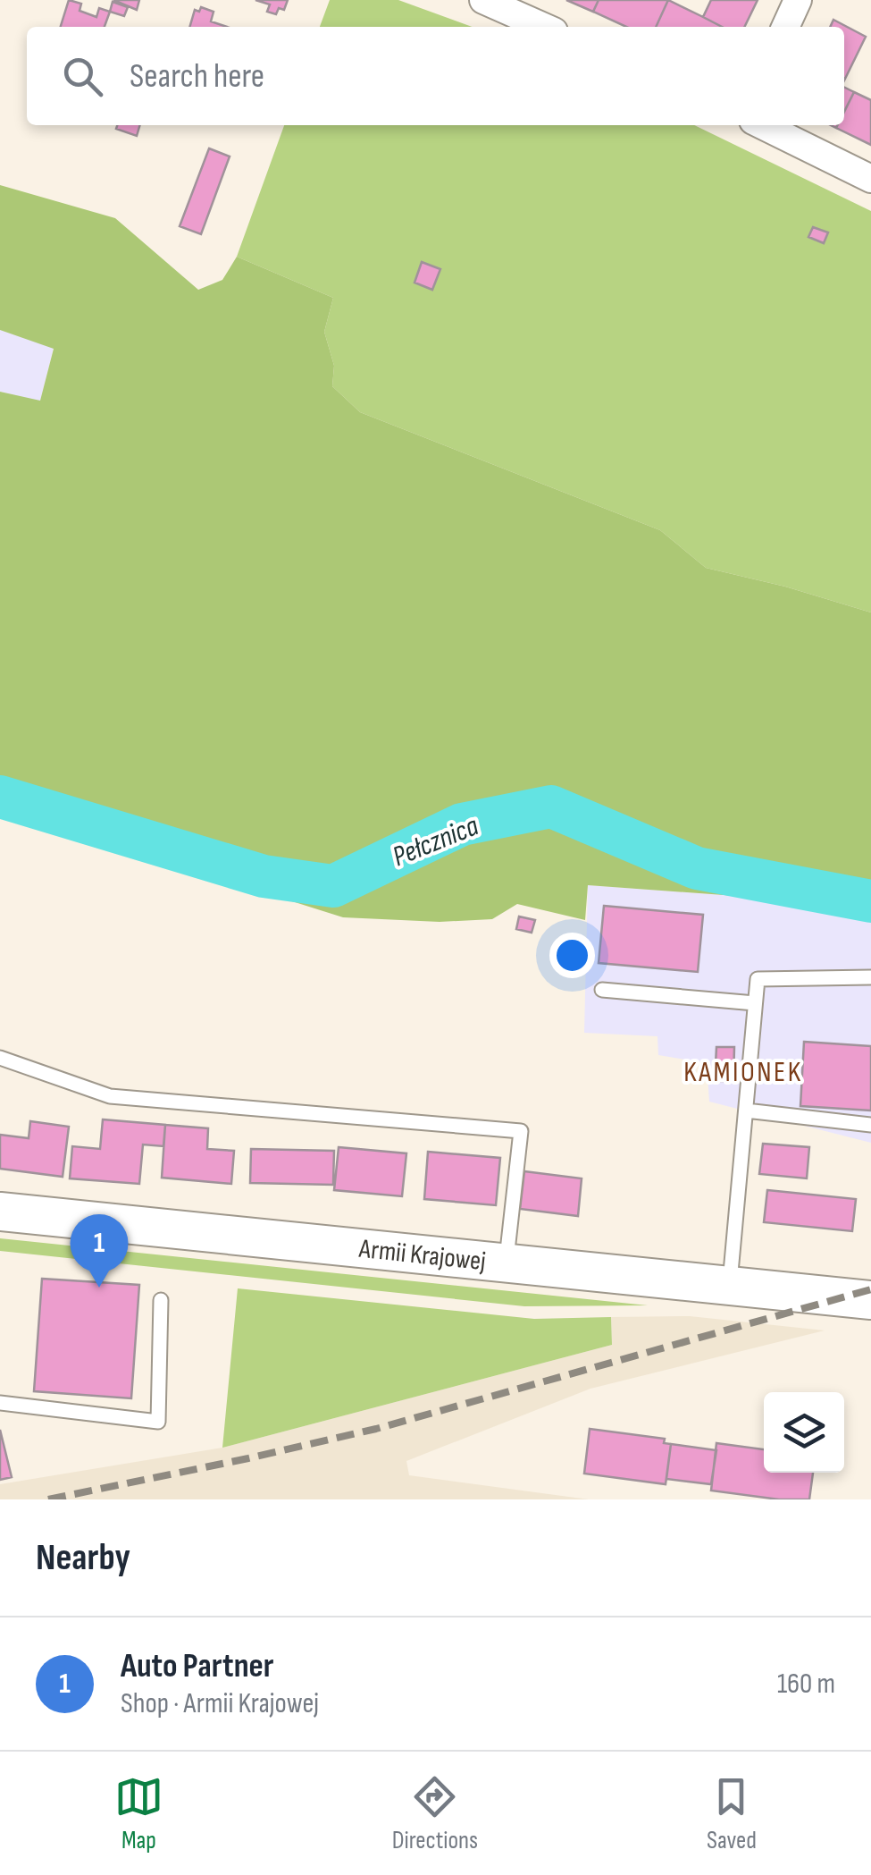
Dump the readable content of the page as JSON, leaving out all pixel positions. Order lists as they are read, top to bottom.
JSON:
{
  "streets": {
    "main road": ["Armii Krajowej"]
  },
  "districts": ["KAMIONEK"],
  "water": ["Pełcznica"],
  "page": {
    "search": "Search here",
    "pins": "1",
    "heading": "Nearby",
    "list": [
      {
        "mark": "1",
        "name": "Auto Partner",
        "note": "Shop · Armii Krajowej",
        "value": "160 m"
      }
    ],
    "nav": ["Map", "Directions", "Saved"]
  }
}
